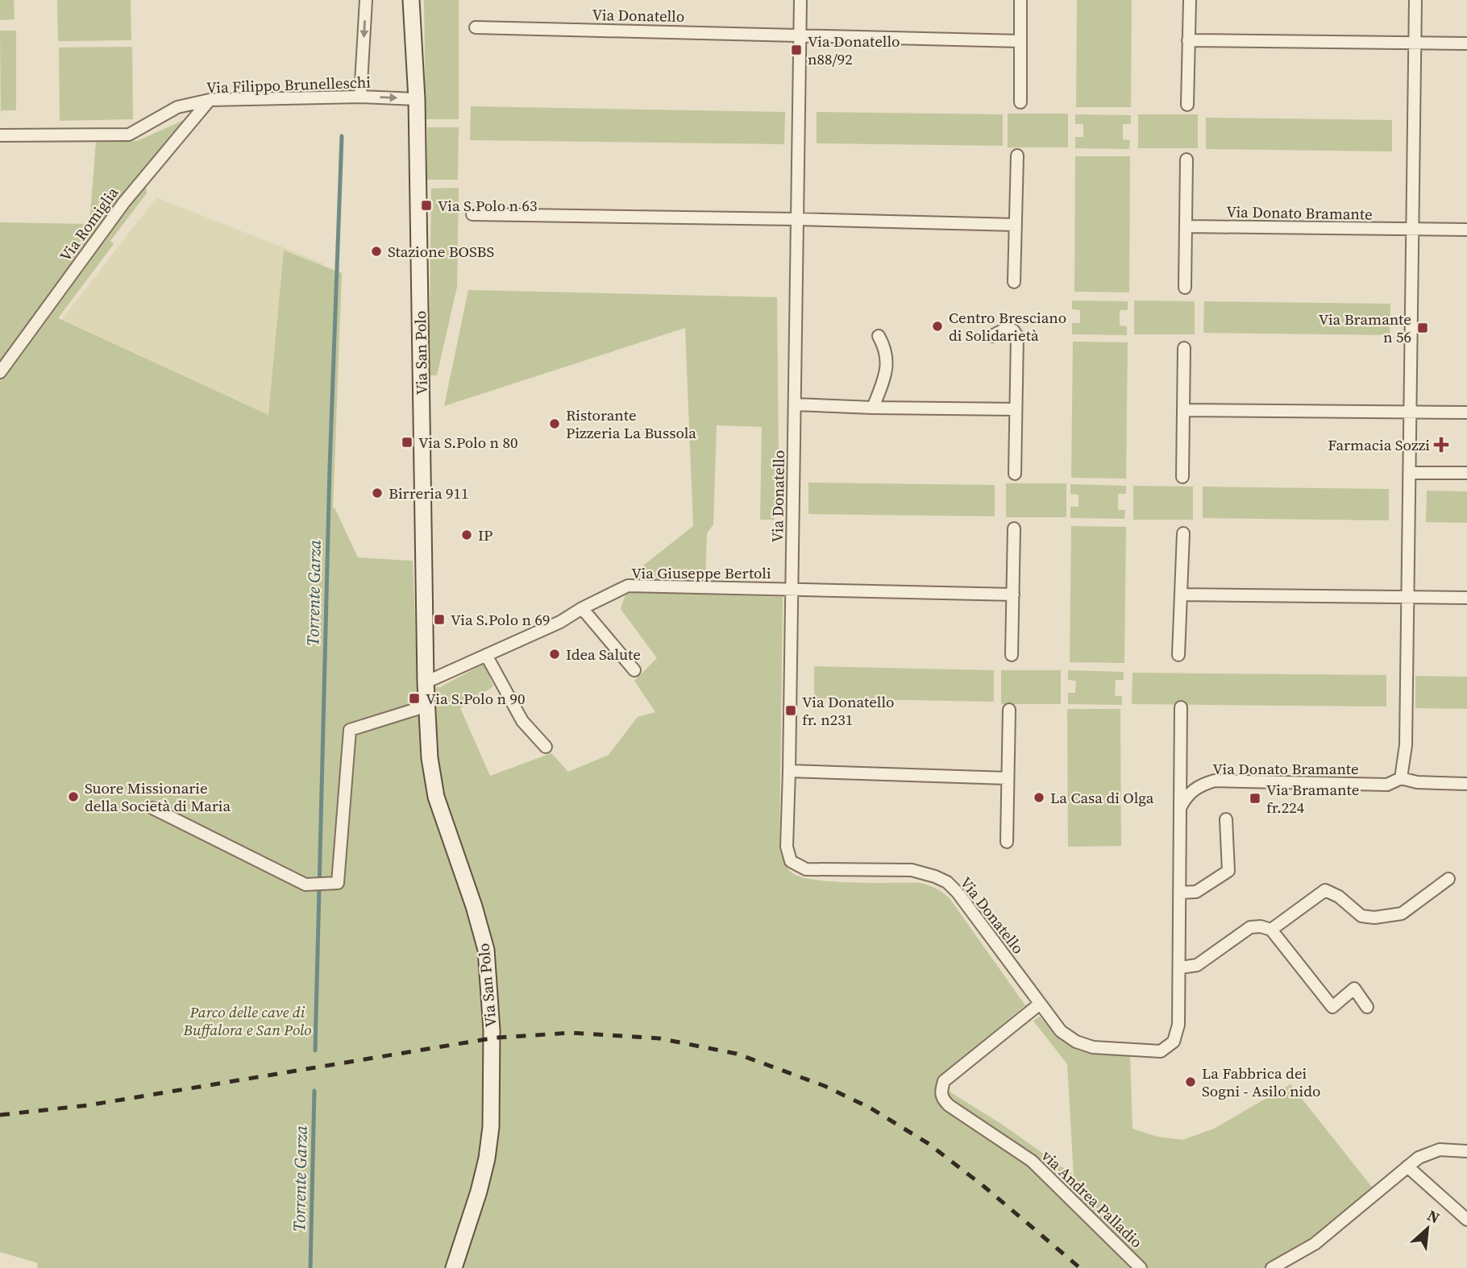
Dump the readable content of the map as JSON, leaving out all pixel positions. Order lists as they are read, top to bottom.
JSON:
{
  "streets": {
    "main road": ["Via San Polo"],
    "street": [
      "Via Donatello",
      "Via Filippo Brunelleschi",
      "Via Donato Bramante",
      "Via Romiglia",
      "Via Giuseppe Bertoli",
      "via Andrea Palladio"
    ]
  },
  "crossings": [
    ["Via Donatello", "Via Giuseppe Bertoli"],
    ["Via Donatello", "via Andrea Palladio"],
    ["Via Filippo Brunelleschi", "Via Romiglia"],
    ["Via Filippo Brunelleschi", "Via San Polo"],
    ["Via San Polo", "Via Giuseppe Bertoli"]
  ],
  "water": ["Torrente Garza"],
  "parks": ["Parco delle cave di Buffalora e San Polo"],
  "places": {
    "transit": [
      "Via Donatello n88/92",
      "Via S.Polo n 63",
      "Via Bramante n 56",
      "Via S.Polo n 80",
      "Via S.Polo n 69",
      "Via S.Polo n 90",
      "Via Donatello fr. n231",
      "Via Bramante fr.224"
    ],
    "other": [
      "Stazione BOSBS",
      "Centro Bresciano di Solidarietà",
      "Ristorante Pizzeria La Bussola",
      "Birreria 911",
      "IP",
      "Idea Salute",
      "Suore Missionarie della Società di Maria",
      "La Casa di Olga",
      "La Fabbrica dei Sogni - Asilo nido"
    ],
    "health": ["Farmacia Sozzi"]
  },
  "north": "top right"
}
